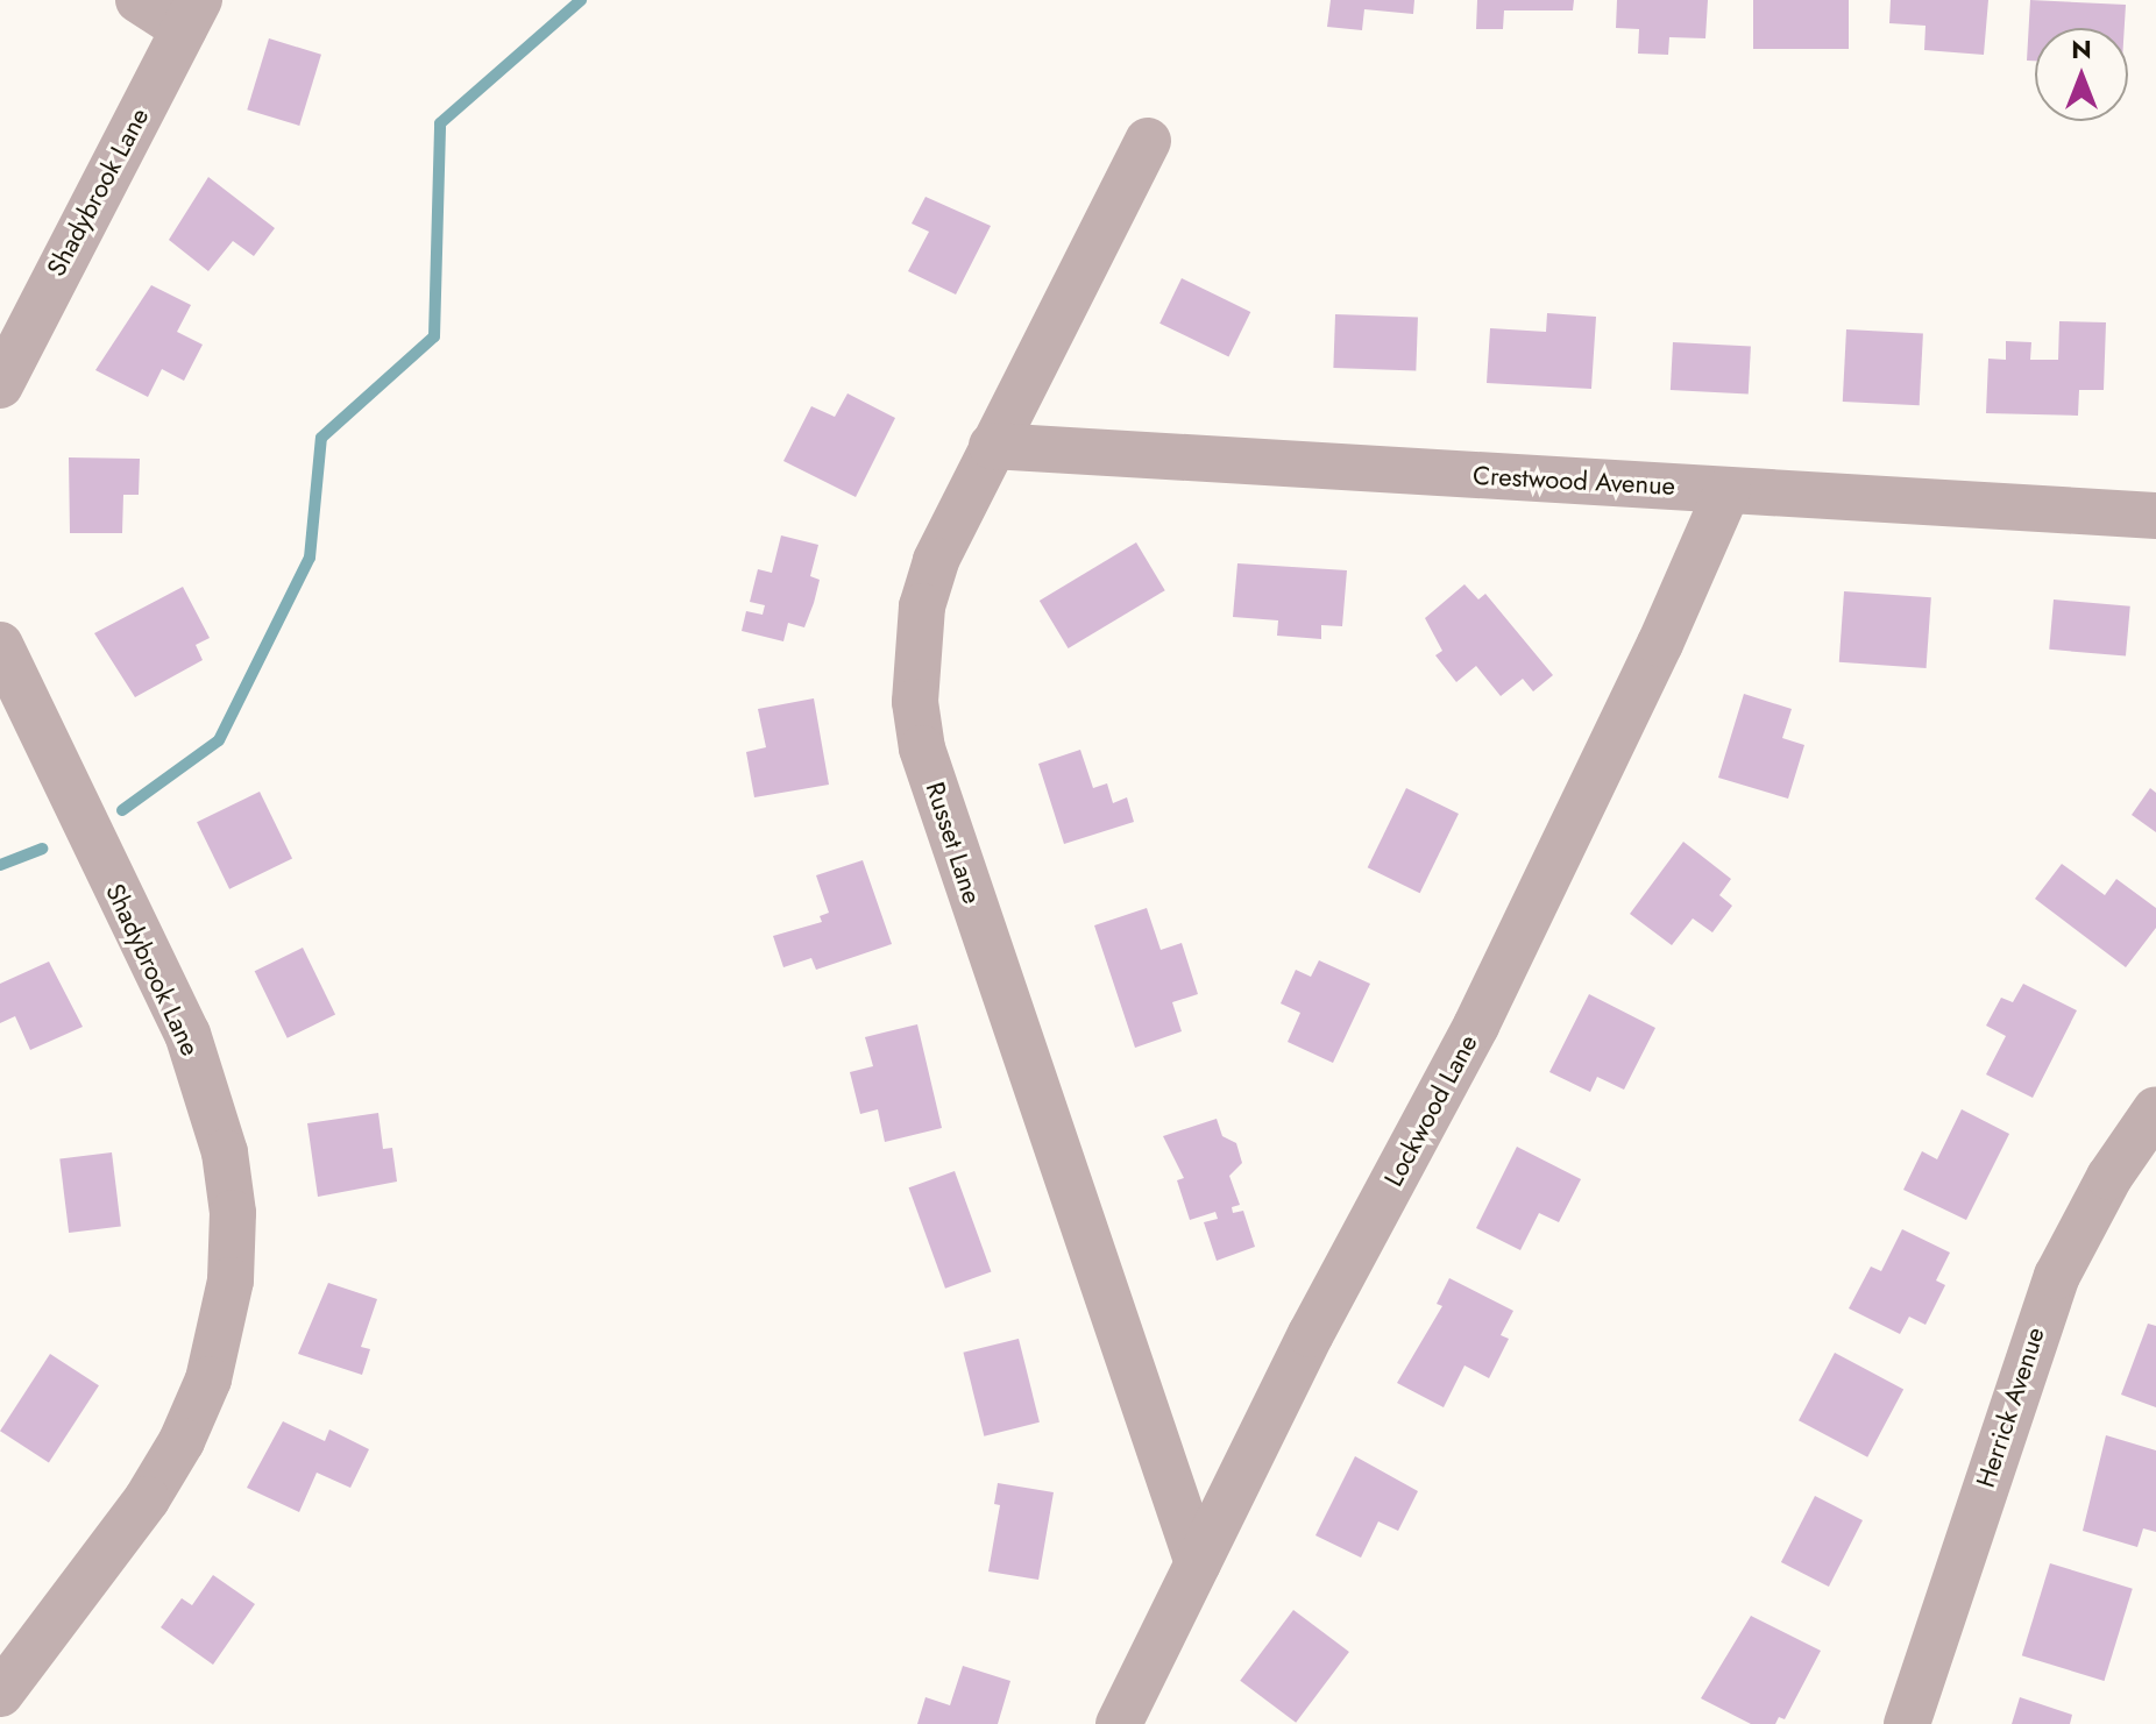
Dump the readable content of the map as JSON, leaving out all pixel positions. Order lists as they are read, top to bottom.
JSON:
{
  "streets": {
    "street": [
      "Shadybrook Lane",
      "Crestwood Avenue",
      "Russet Lane",
      "Lockwood Lane",
      "Herrick Avenue"
    ]
  },
  "crossings": [
    ["Crestwood Avenue", "Russet Lane"],
    ["Crestwood Avenue", "Lockwood Lane"],
    ["Russet Lane", "Lockwood Lane"]
  ],
  "north": "top"
}
